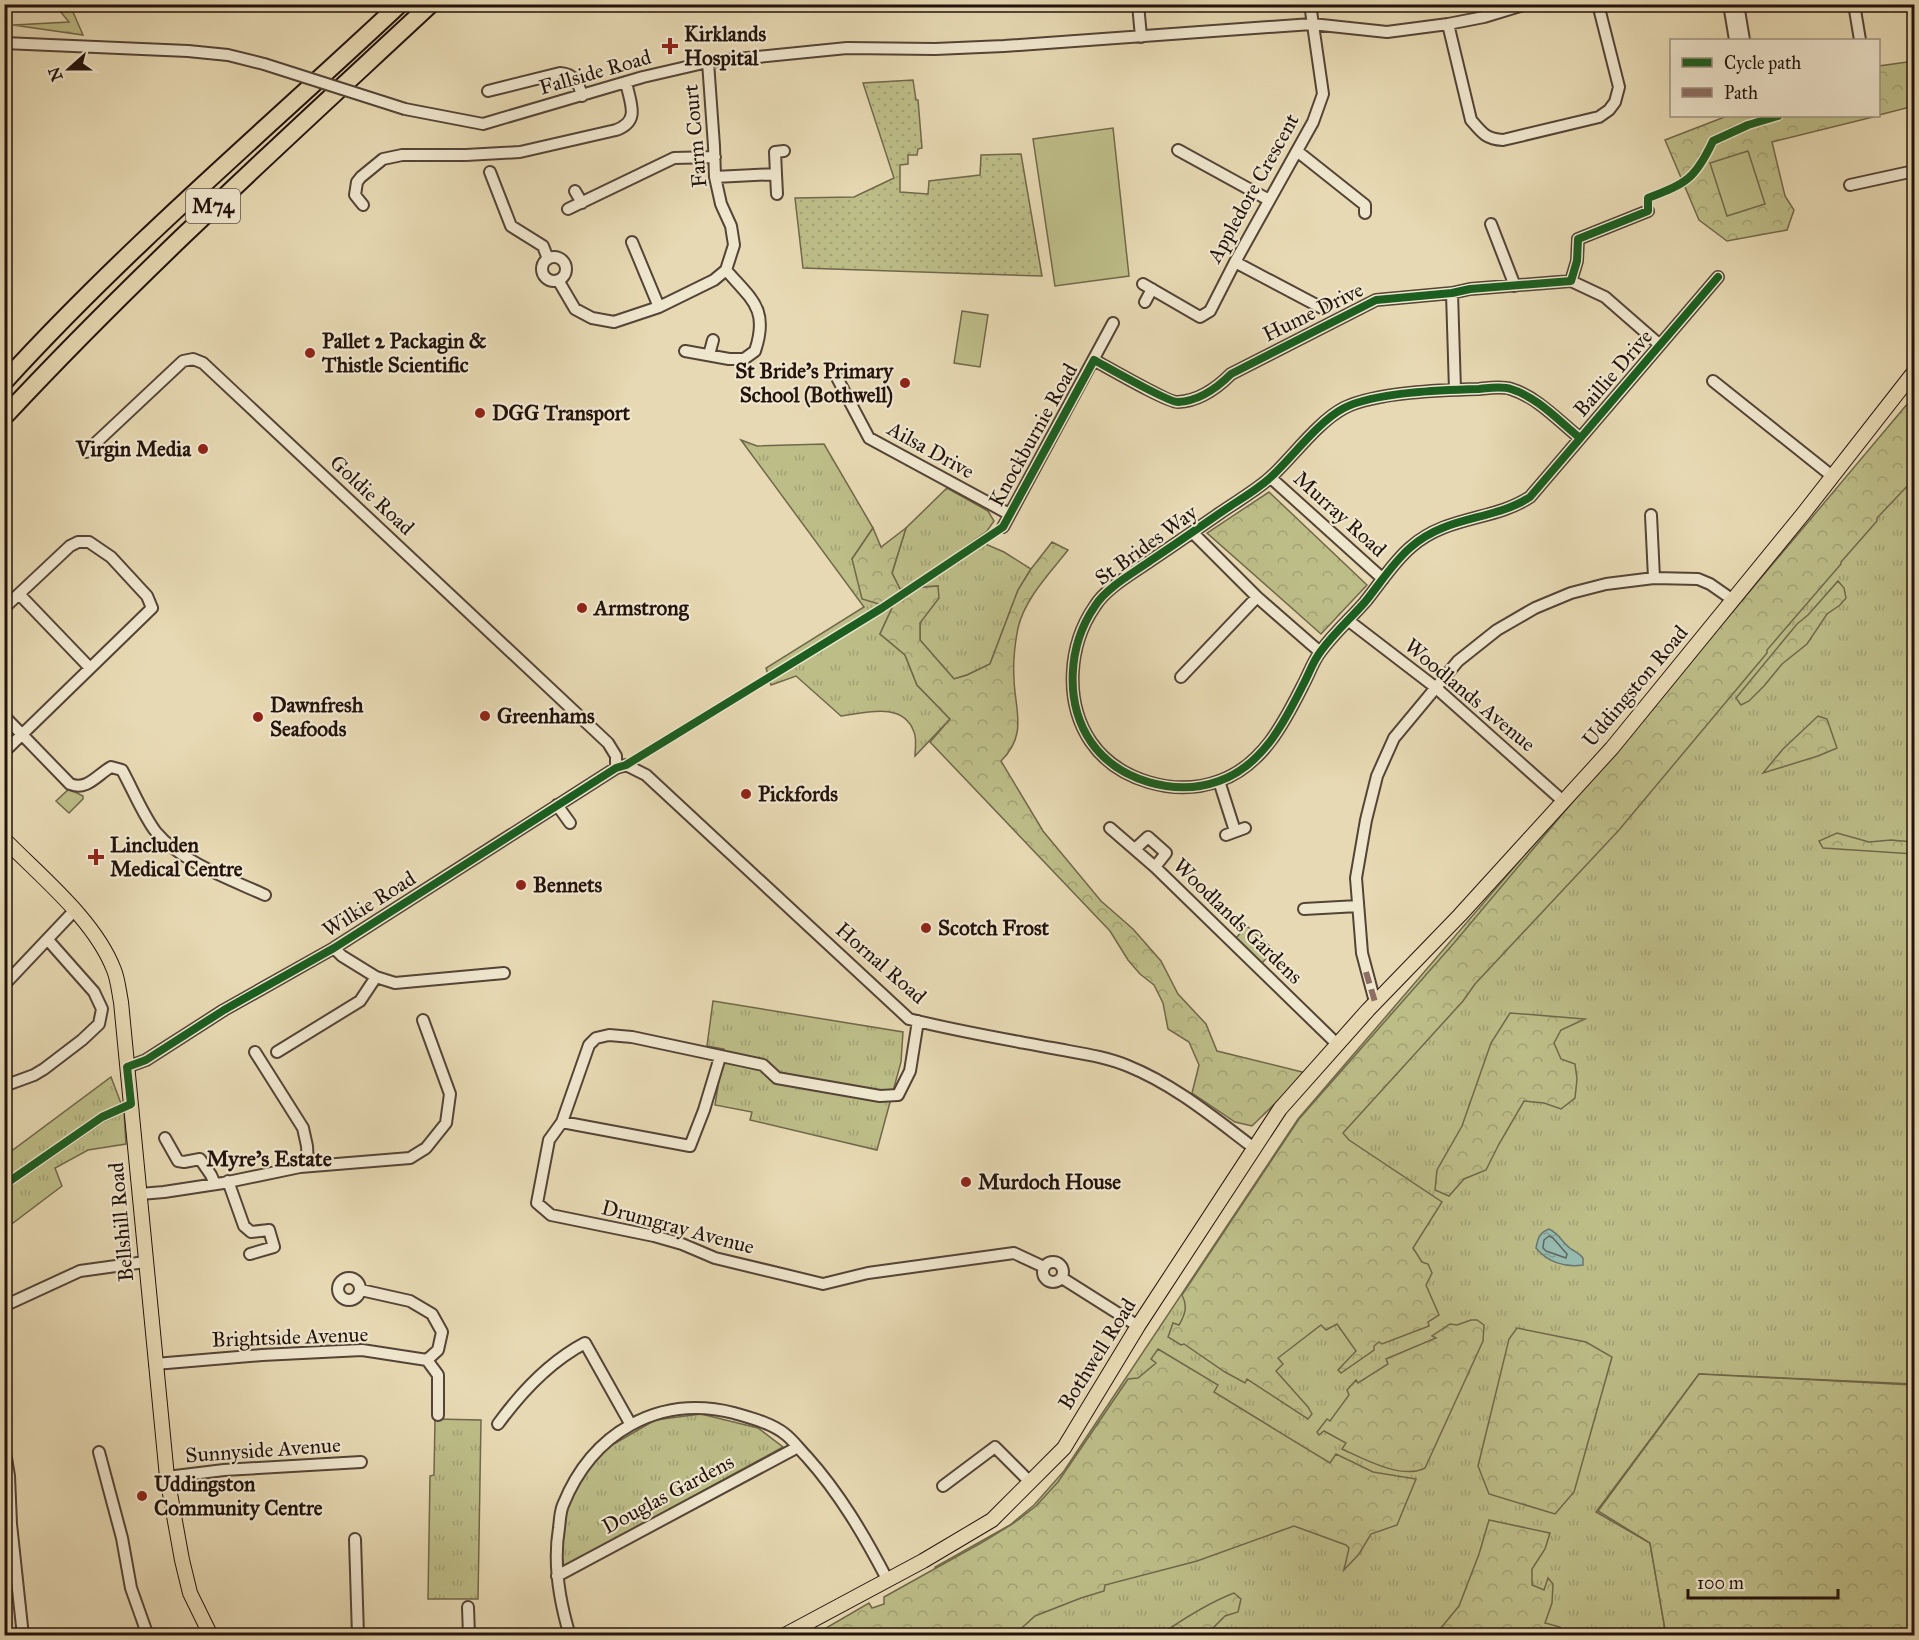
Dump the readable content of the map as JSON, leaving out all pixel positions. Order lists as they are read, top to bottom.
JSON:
{
  "streets": {
    "highway": ["M74"],
    "main road": ["Uddingston Road", "Bellshill Road", "Bothwell Road"],
    "street": [
      "Fallside Road",
      "Farm Court",
      "Appledore Crescent",
      "Hume Drive",
      "Baillie Drive",
      "Knockburnie Road",
      "Ailsa Drive",
      "Goldie Road",
      "Murray Road",
      "St Brides Way",
      "Woodlands Avenue",
      "Wilkie Road",
      "Woodlands Gardens",
      "Hornal Road",
      "Drumgray Avenue",
      "Brightside Avenue",
      "Sunnyside Avenue",
      "Douglas Gardens"
    ]
  },
  "crossings": [
    ["Fallside Road", "Farm Court"],
    ["Fallside Road", "Appledore Crescent"],
    ["Hume Drive", "Knockburnie Road"],
    ["Baillie Drive", "Murray Road"],
    ["Baillie Drive", "St Brides Way"],
    ["Knockburnie Road", "Ailsa Drive"],
    ["Goldie Road", "Wilkie Road"],
    ["Goldie Road", "Hornal Road"],
    ["Murray Road", "St Brides Way"],
    ["St Brides Way", "Woodlands Avenue"],
    ["Uddingston Road", "Woodlands Avenue"],
    ["Uddingston Road", "Bothwell Road"],
    ["Wilkie Road", "Hornal Road"],
    ["Wilkie Road", "Bellshill Road"],
    ["Woodlands Gardens", "Bothwell Road"],
    ["Hornal Road", "Drumgray Avenue"],
    ["Hornal Road", "Bothwell Road"],
    ["Bellshill Road", "Brightside Avenue"],
    ["Bellshill Road", "Sunnyside Avenue"],
    ["Drumgray Avenue", "Bothwell Road"]
  ],
  "districts": ["Myre's Estate"],
  "places": {
    "health": ["Kirklands Hospital", "Lincluden Medical Centre"],
    "other": [
      "Pallet 2 Packagin & Thistle Scientific",
      "St Bride's Primary School (Bothwell)",
      "DGG Transport",
      "Virgin Media",
      "Armstrong",
      "Greenhams",
      "Dawnfresh Seafoods",
      "Pickfords",
      "Bennets",
      "Scotch Frost",
      "Murdoch House",
      "Uddingston Community Centre"
    ]
  },
  "legend": ["Cycle path", "Path"],
  "scale_bar": "100 m",
  "north": "left"
}
